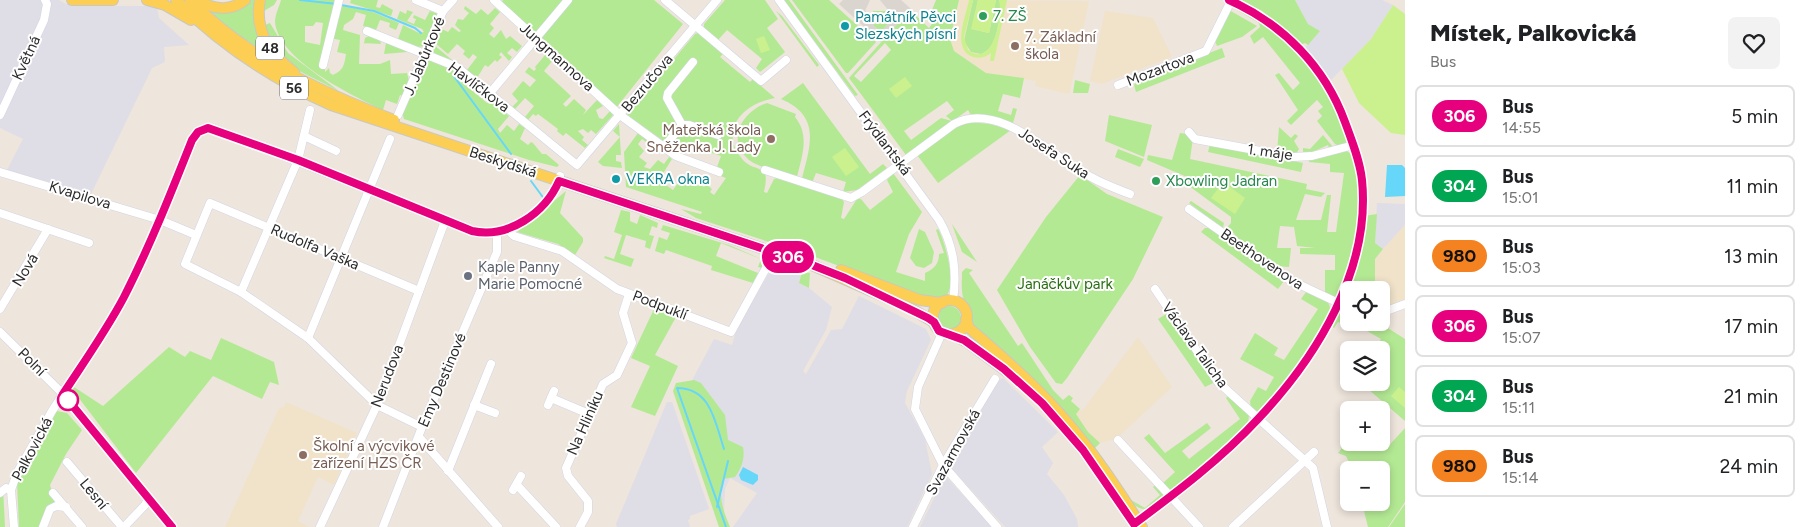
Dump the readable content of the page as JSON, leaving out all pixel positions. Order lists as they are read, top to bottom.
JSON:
{
  "streets": {
    "main road": ["48", "56", "Beskydská"],
    "street": [
      "J. Jabůrkové",
      "Jungmannova",
      "Květná",
      "Mozartova",
      "Bezručova",
      "Havlíčkova",
      "Frýdlantská",
      "1. máje",
      "Josefa Suka",
      "Kvapilova",
      "Rudolfa Vaška",
      "Beethovenova",
      "Nová",
      "Podpuklí",
      "Václava Talicha",
      "Polní",
      "Nerudova",
      "Emy Destinové",
      "Na Hliníku",
      "Palkovická",
      "Svazarmovská",
      "Lesní"
    ]
  },
  "crossings": [
    ["48", "Beskydská"],
    ["J. Jabůrkové", "Havlíčkova"],
    ["Jungmannova", "Bezručova"],
    ["Bezručova", "Havlíčkova"],
    ["56", "Frýdlantská"],
    ["56", "Beskydská"],
    ["Frýdlantská", "Josefa Suka"],
    ["Frýdlantská", "Beskydská"],
    ["Beskydská", "Podpuklí"],
    ["Kvapilova", "Palkovická"],
    ["Rudolfa Vaška", "Nerudova"],
    ["Podpuklí", "Na Hliníku"],
    ["Polní", "Palkovická"],
    ["Polní", "Lesní"]
  ],
  "parks": ["Janáčkův park"],
  "places": [
    "7. ZŠ",
    "Památník Pěvci Slezských písní",
    "7. Základní škola",
    "Mateřská škola Sněženka J. Lady",
    "VEKRA okna",
    "Xbowling Jadran",
    "Kaple Panny Marie Pomocné",
    "Školní a výcvikové zařízení HZS ČR"
  ],
  "lines": ["bus line 306"],
  "page": {
    "on_map": "306",
    "heading": ["Místek, Palkovická", "Bus"],
    "list": [
      {
        "mark": "306",
        "name": "Bus",
        "note": "14:55",
        "value": "5 min"
      },
      {
        "mark": "304",
        "name": "Bus",
        "note": "15:01",
        "value": "11 min"
      },
      {
        "mark": "980",
        "name": "Bus",
        "note": "15:03",
        "value": "13 min"
      },
      {
        "mark": "306",
        "name": "Bus",
        "note": "15:07",
        "value": "17 min"
      },
      {
        "mark": "304",
        "name": "Bus",
        "note": "15:11",
        "value": "21 min"
      },
      {
        "mark": "980",
        "name": "Bus",
        "note": "15:14",
        "value": "24 min"
      }
    ],
    "map_buttons": ["+", "−"]
  }
}
